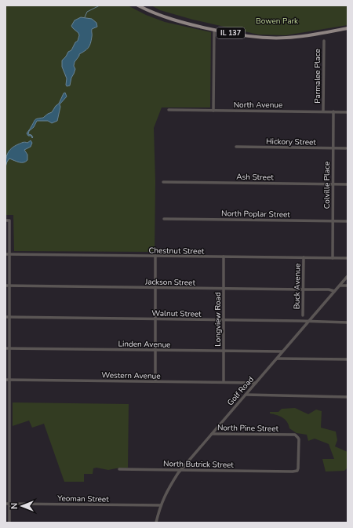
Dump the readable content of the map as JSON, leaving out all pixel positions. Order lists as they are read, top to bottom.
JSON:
{
  "streets": {
    "main road": ["IL 137"],
    "street": [
      "Parmalee Place",
      "North Avenue",
      "Hickory Street",
      "Ash Street",
      "Colville Place",
      "North Poplar Street",
      "Chestnut Street",
      "Jackson Street",
      "Buck Avenue",
      "Walnut Street",
      "Longview Road",
      "Linden Avenue",
      "Western Avenue",
      "Golf Road",
      "North Pine Street",
      "North Butrick Street",
      "Yeoman Street"
    ]
  },
  "crossings": [
    ["Parmalee Place", "North Avenue"],
    ["North Avenue", "Colville Place"],
    ["Hickory Street", "Colville Place"],
    ["Ash Street", "Colville Place"],
    ["Colville Place", "North Poplar Street"],
    ["Colville Place", "Chestnut Street"],
    ["Chestnut Street", "Buck Avenue"],
    ["Chestnut Street", "Longview Road"],
    ["Jackson Street", "Buck Avenue"],
    ["Jackson Street", "Longview Road"],
    ["Jackson Street", "Golf Road"],
    ["Walnut Street", "Longview Road"],
    ["Walnut Street", "Golf Road"],
    ["Longview Road", "Linden Avenue"],
    ["Longview Road", "Western Avenue"],
    ["Linden Avenue", "Golf Road"],
    ["Western Avenue", "Golf Road"],
    ["Golf Road", "North Pine Street"],
    ["Golf Road", "North Butrick Street"],
    ["Golf Road", "Yeoman Street"],
    ["North Pine Street", "North Butrick Street"]
  ],
  "parks": ["Bowen Park"],
  "north": "left"
}
